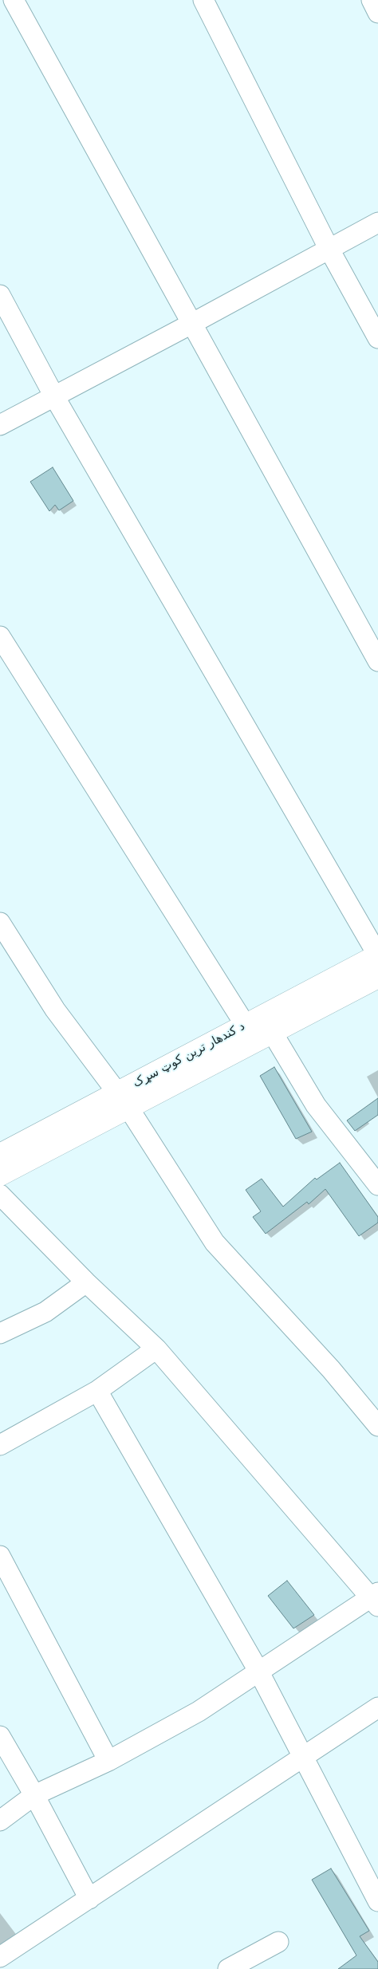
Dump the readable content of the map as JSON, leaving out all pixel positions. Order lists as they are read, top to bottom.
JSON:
{
  "streets": {
    "main road": ["د کندهار ترين کوټ سړک"]
  }
}
